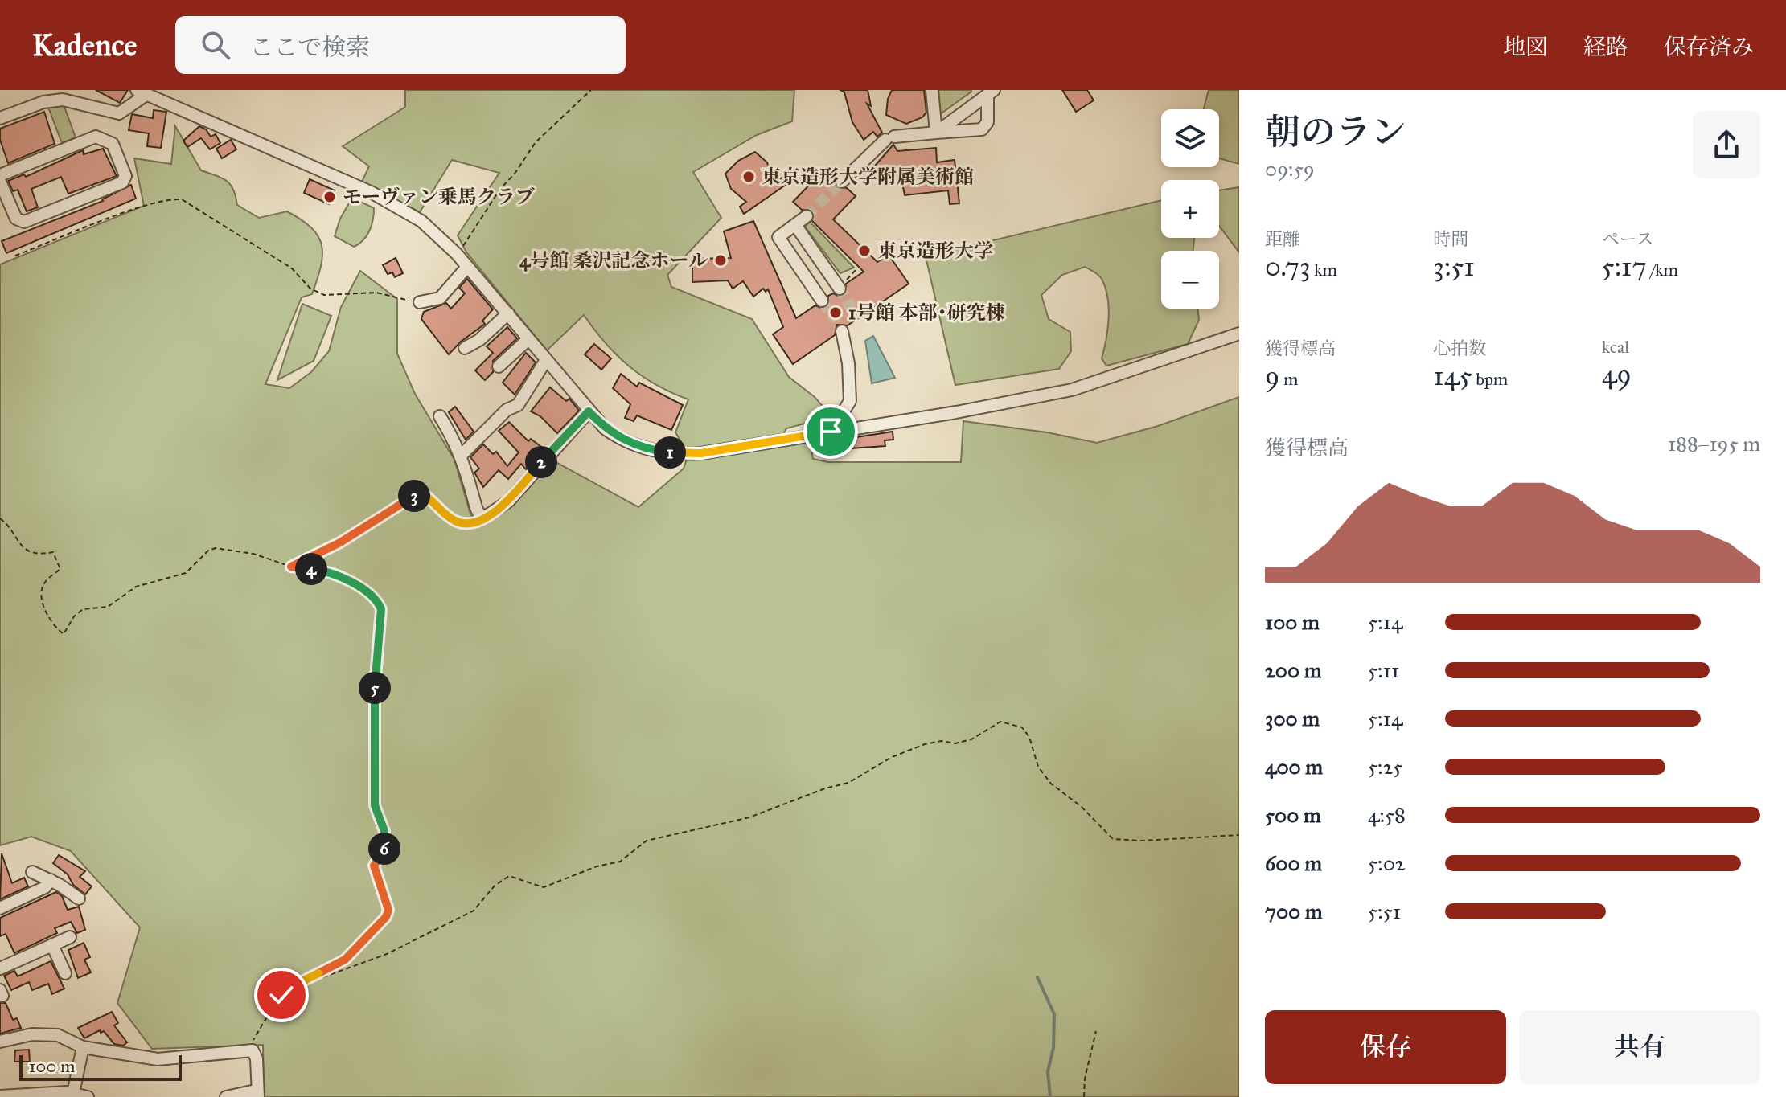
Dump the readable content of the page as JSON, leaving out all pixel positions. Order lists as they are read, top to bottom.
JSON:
{
  "places": [
    "東京造形大学附属美術館",
    "モーヴァン乗馬クラブ",
    "東京造形大学",
    "4号館 桑沢記念ホール",
    "1号館 本部･研究棟"
  ],
  "scale_bar": "100 m",
  "page": {
    "header": "Kadence",
    "search": "ここで検索",
    "nav": ["地図", "経路", "保存済み"],
    "heading": ["朝のラン", "09:59"],
    "map_buttons": ["+", "−"],
    "stats": [
      ["距離", "0.73 km"],
      ["時間", "3:51"],
      ["ペース", "5:17 /km"],
      ["獲得標高", "9 m"],
      ["心拍数", "145 bpm"],
      ["kcal", "49"]
    ],
    "chart": ["獲得標高", "188–195 m"],
    "pins": [
      "1",
      "2",
      "3",
      "4",
      "5",
      "6"
    ],
    "list": [
      {
        "name": "100 m",
        "note": "5:14"
      },
      {
        "name": "200 m",
        "note": "5:11"
      },
      {
        "name": "300 m",
        "note": "5:14"
      },
      {
        "name": "400 m",
        "note": "5:25"
      },
      {
        "name": "500 m",
        "note": "4:58"
      },
      {
        "name": "600 m",
        "note": "5:02"
      },
      {
        "name": "700 m",
        "note": "5:51"
      }
    ],
    "buttons": ["保存", "共有"],
    "scale": "100 m"
  }
}
